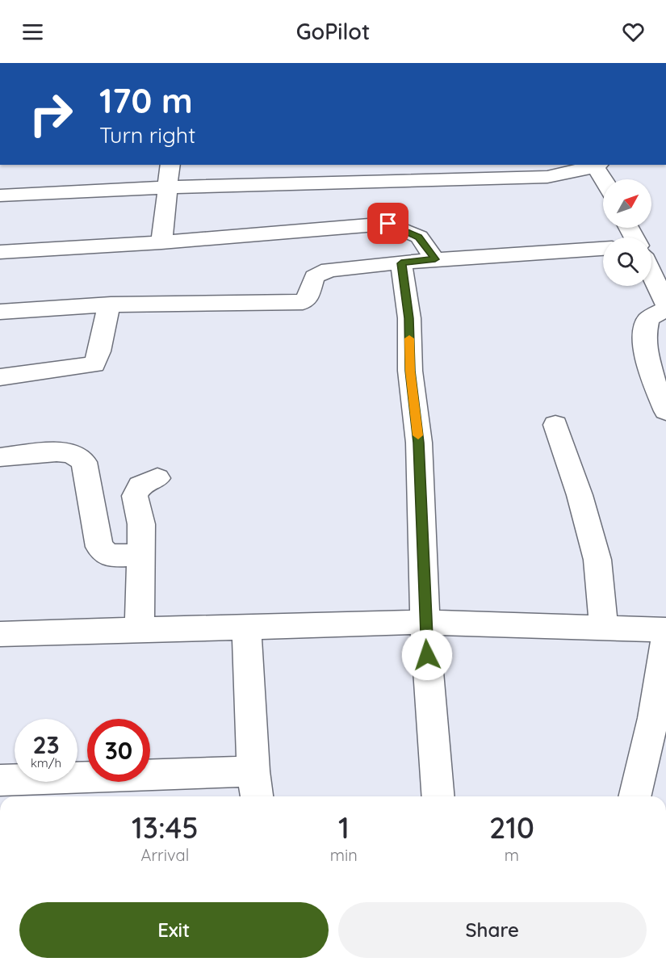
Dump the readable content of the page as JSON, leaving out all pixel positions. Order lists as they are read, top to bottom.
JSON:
{
  "north": "top right",
  "page": {
    "header": "GoPilot",
    "turn": ["170 m", "Turn right"],
    "speed": "23 km/h",
    "limit": "30",
    "eta": [
      "13:45",
      "Arrival",
      "1",
      "min",
      "210",
      "m"
    ],
    "buttons": ["Exit", "Share"]
  }
}
